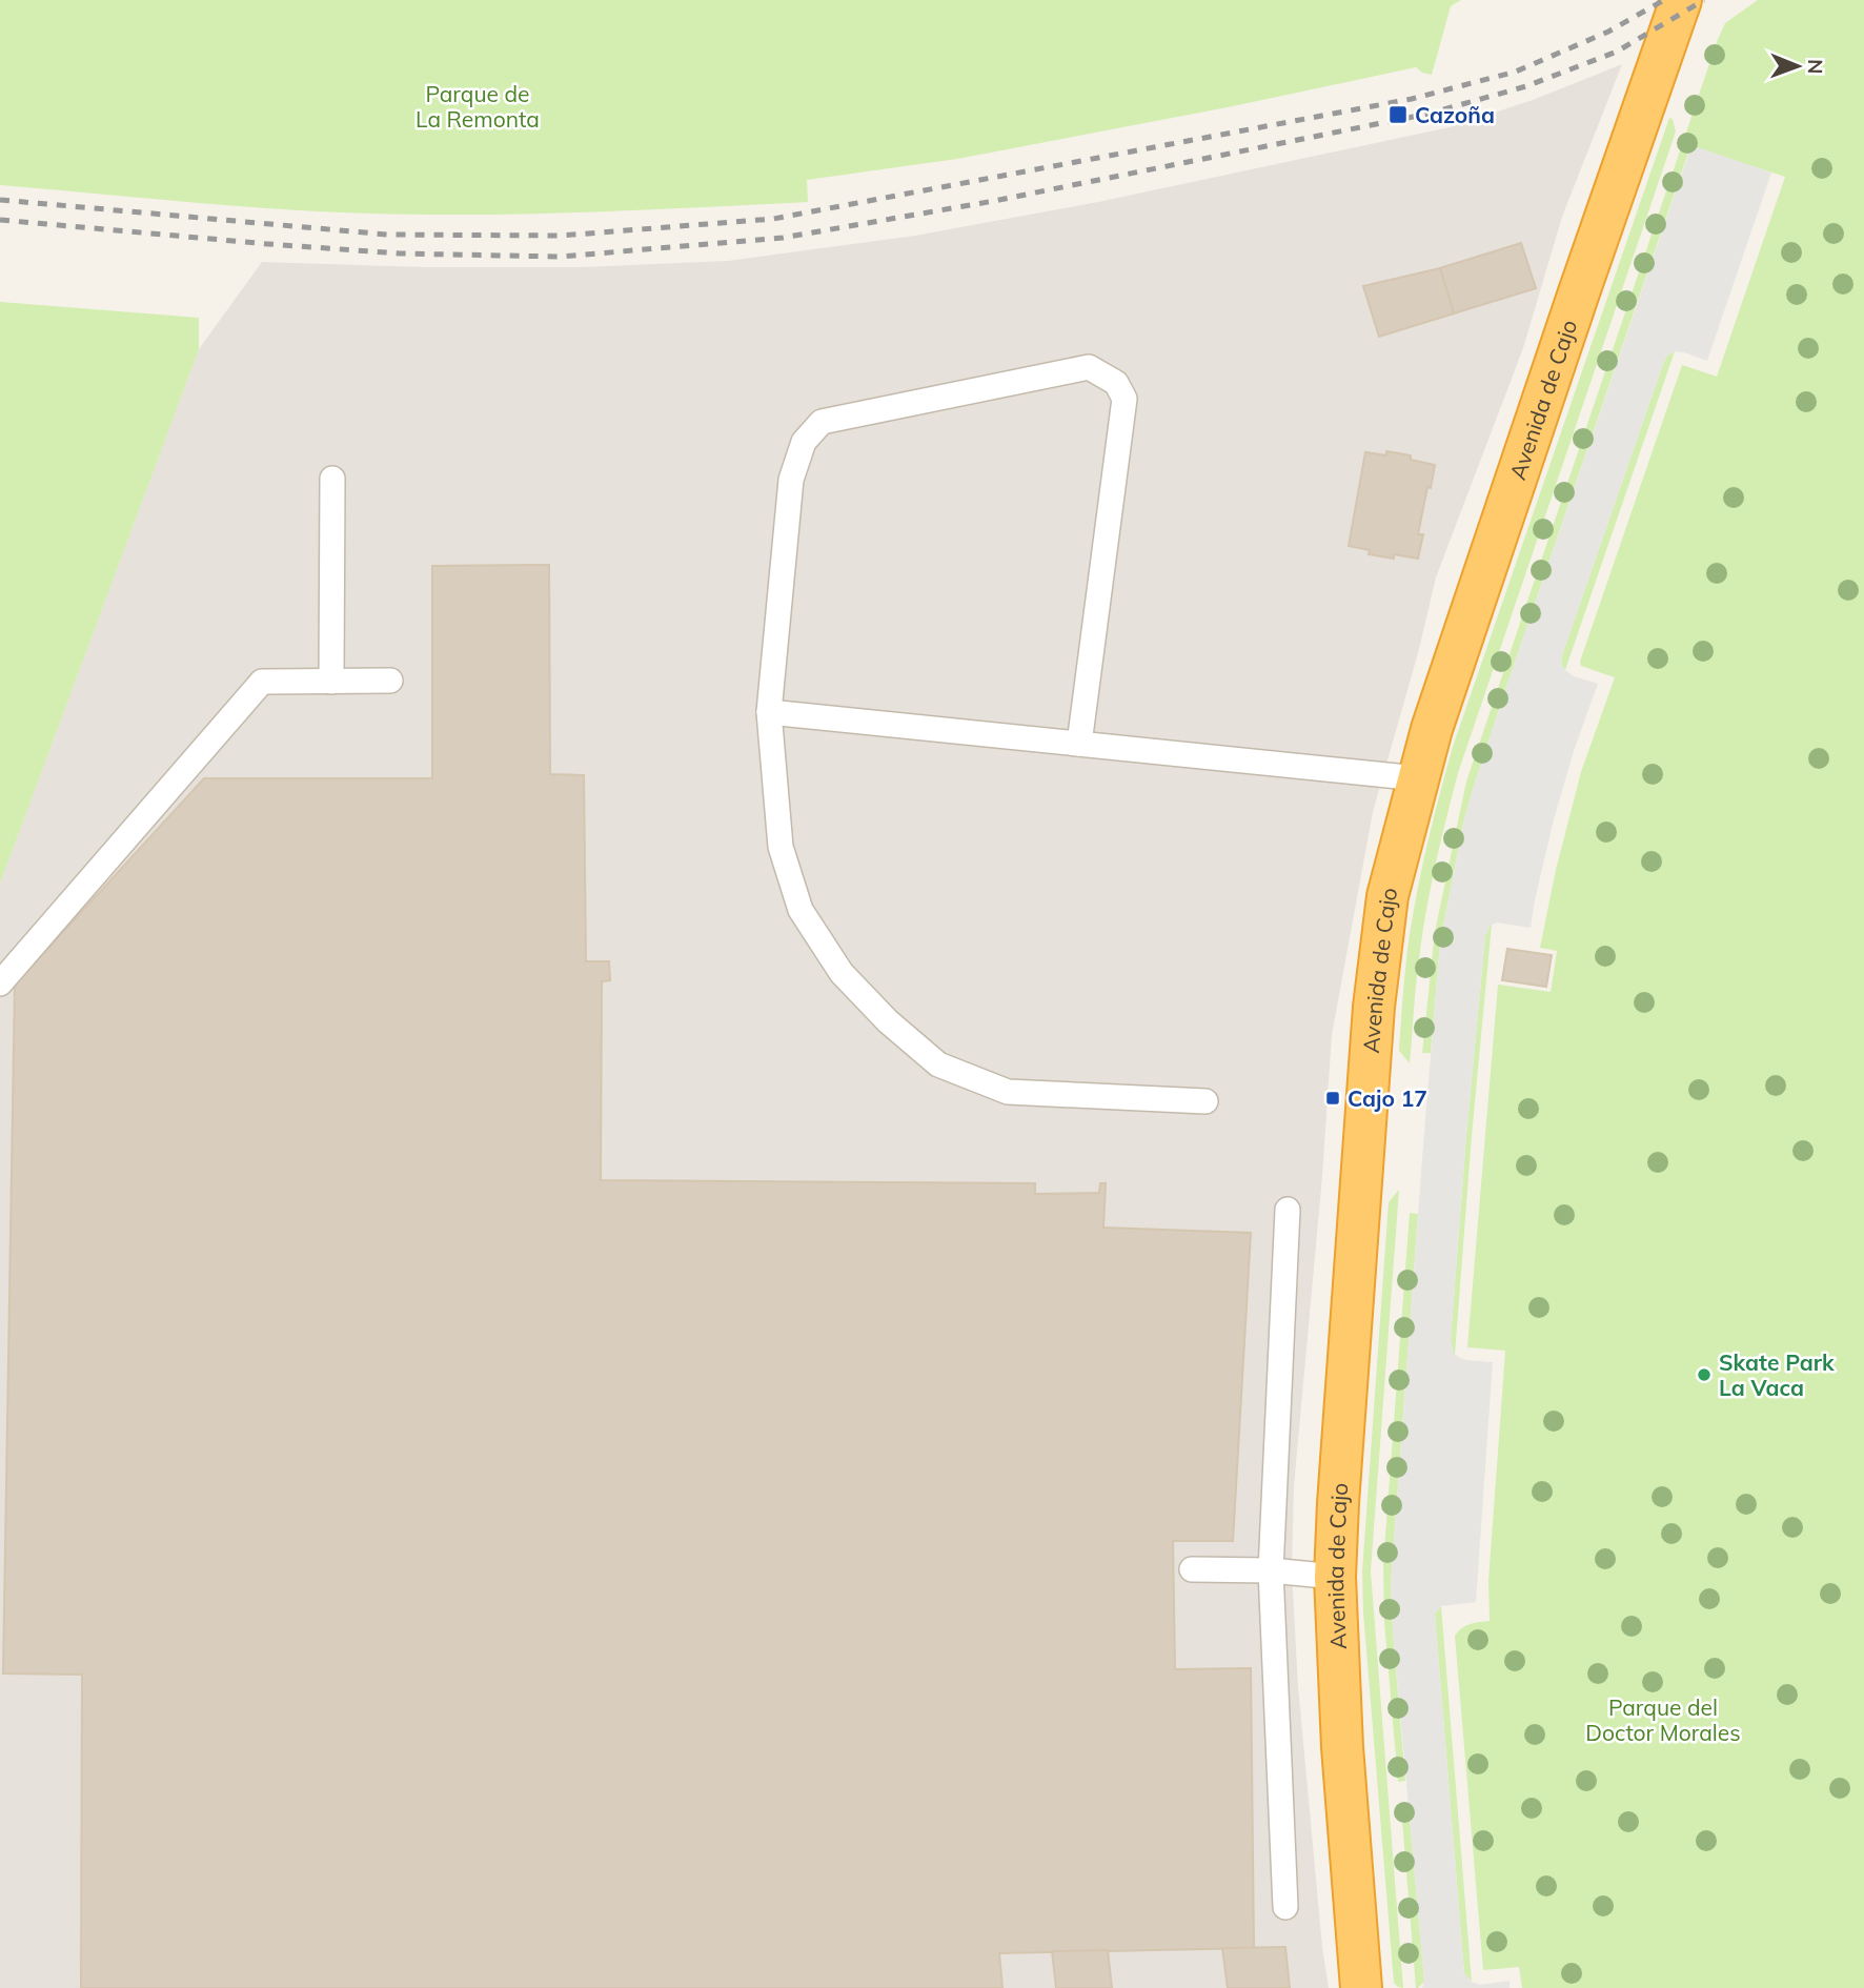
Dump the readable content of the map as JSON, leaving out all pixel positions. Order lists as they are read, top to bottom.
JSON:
{
  "streets": {
    "highway": ["Avenida de Cajo"]
  },
  "parks": ["Parque de La Remonta", "Parque del Doctor Morales"],
  "places": {
    "transit": ["Cazoña", "Cajo 17"],
    "other": ["Skate Park La Vaca"]
  },
  "north": "right"
}
